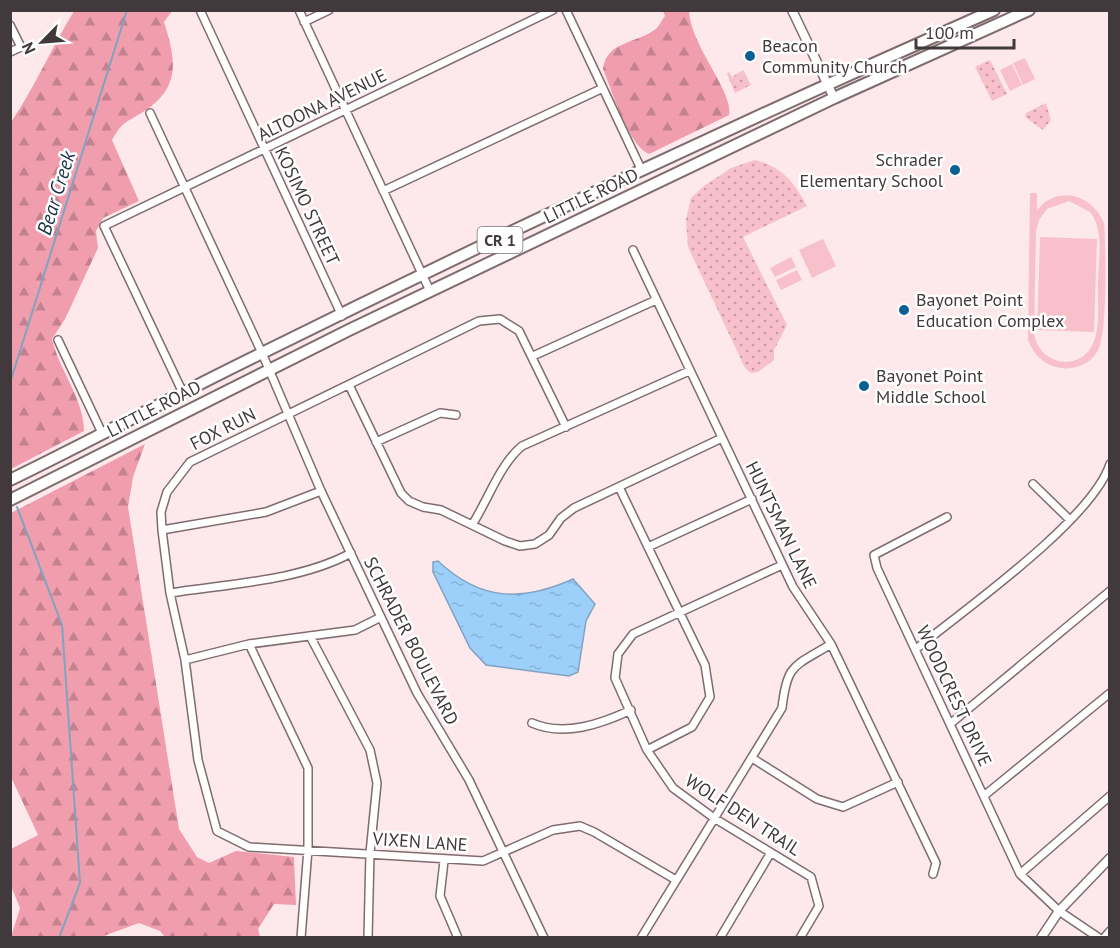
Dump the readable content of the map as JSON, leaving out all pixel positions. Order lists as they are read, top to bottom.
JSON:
{
  "streets": {
    "main road": ["LITTLE ROAD", "CR 1"],
    "street": [
      "ALTOONA AVENUE",
      "KOSIMO STREET",
      "FOX RUN",
      "HUNTSMAN LANE",
      "SCHRADER BOULEVARD",
      "WOODCREST DRIVE",
      "WOLF DEN TRAIL",
      "VIXEN LANE"
    ]
  },
  "crossings": [
    ["ALTOONA AVENUE", "LITTLE ROAD"],
    ["ALTOONA AVENUE", "KOSIMO STREET"],
    ["ALTOONA AVENUE", "SCHRADER BOULEVARD"],
    ["LITTLE ROAD", "KOSIMO STREET"],
    ["LITTLE ROAD", "SCHRADER BOULEVARD"],
    ["FOX RUN", "SCHRADER BOULEVARD"],
    ["FOX RUN", "VIXEN LANE"],
    ["HUNTSMAN LANE", "WOLF DEN TRAIL"],
    ["SCHRADER BOULEVARD", "VIXEN LANE"]
  ],
  "water": ["Bear Creek"],
  "places": [
    "Beacon Community Church",
    "Schrader Elementary School",
    "Bayonet Point Education Complex",
    "Bayonet Point Middle School"
  ],
  "scale_bar": "100 m",
  "north": "bottom left"
}
